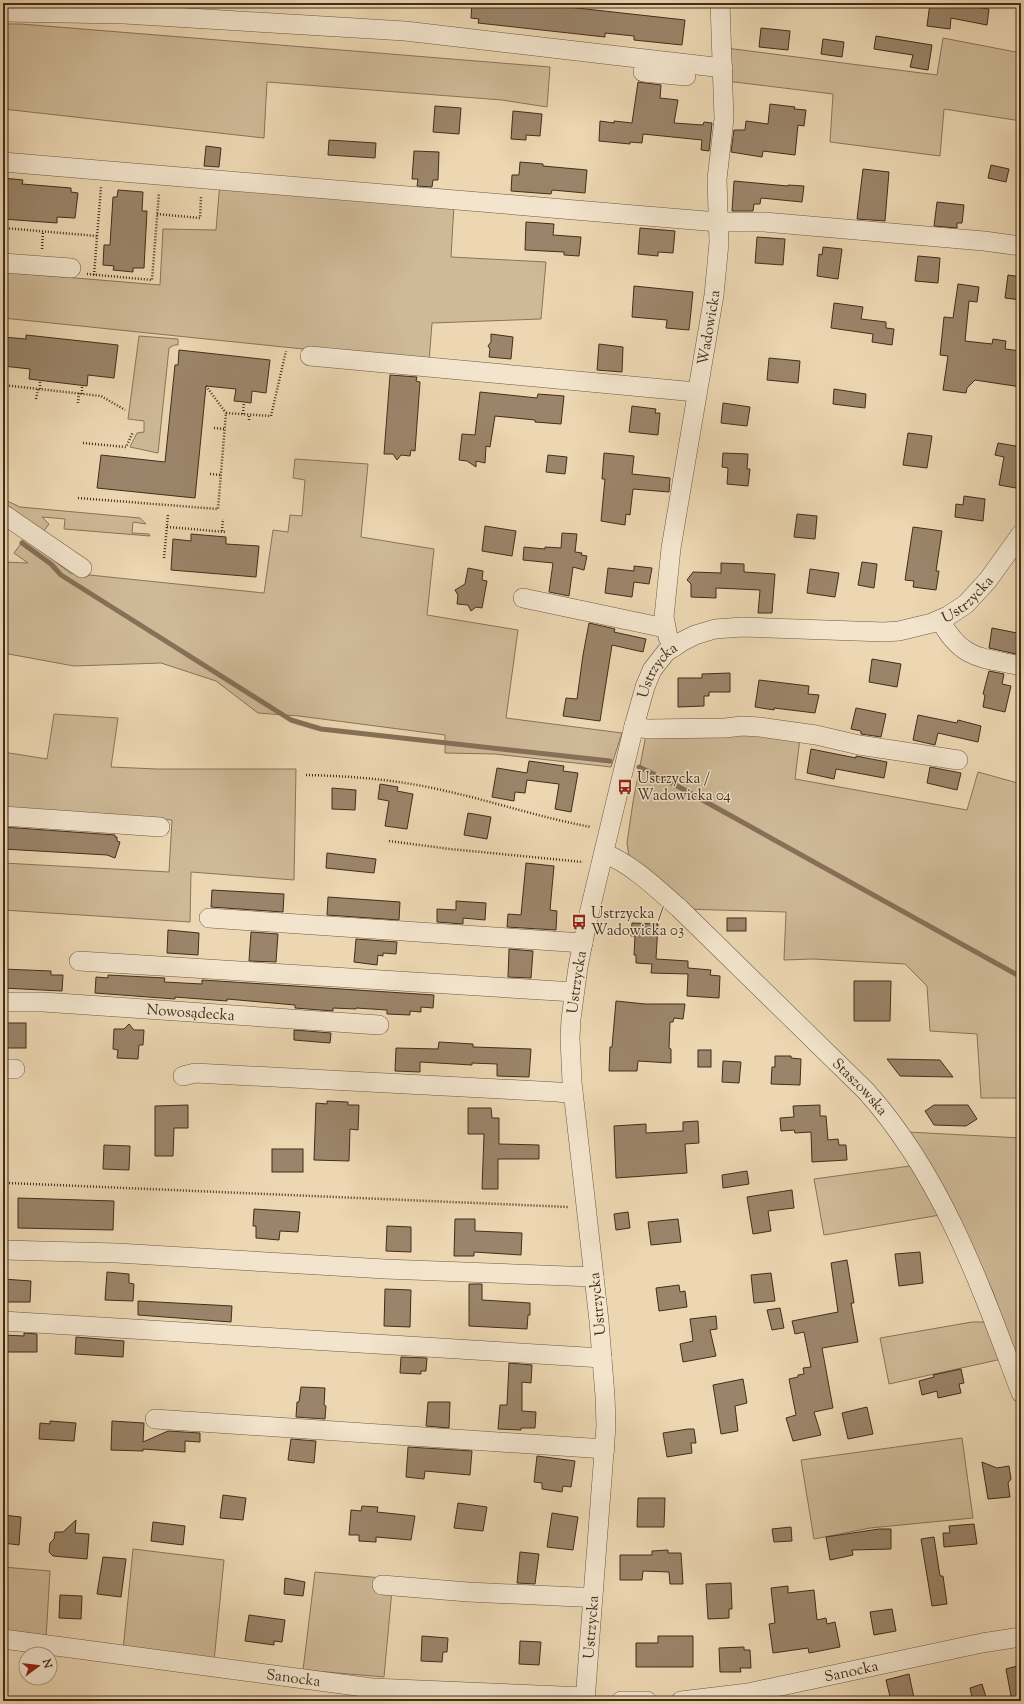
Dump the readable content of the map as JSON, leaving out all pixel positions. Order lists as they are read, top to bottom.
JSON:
{
  "streets": {
    "street": [
      "Wadowicka",
      "Ustrzycka",
      "Nowosądecka",
      "Staszowska",
      "Sanocka"
    ]
  },
  "crossings": [
    ["Wadowicka", "Ustrzycka"],
    ["Ustrzycka", "Staszowska"],
    ["Ustrzycka", "Sanocka"]
  ],
  "places": {
    "bus stop": ["Ustrzycka / Wadowicka 04", "Ustrzycka / Wadowicka 03"]
  },
  "north": "right"
}
